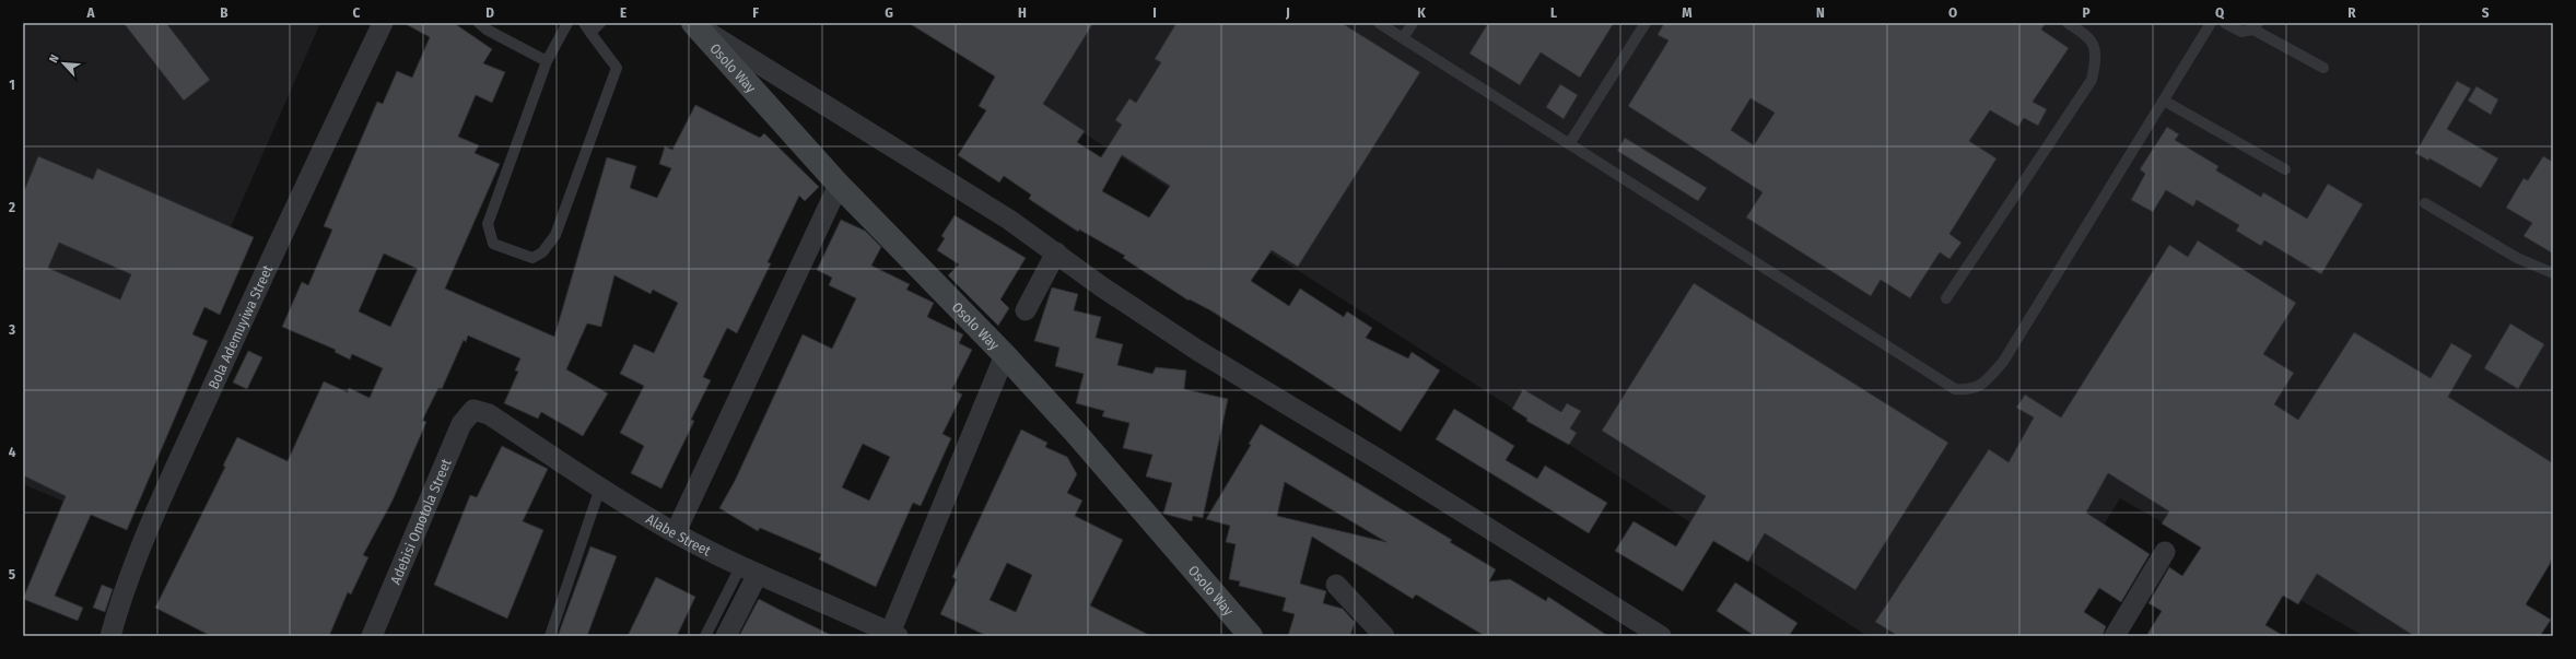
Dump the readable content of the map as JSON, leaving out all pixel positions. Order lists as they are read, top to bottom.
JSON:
{
  "streets": {
    "main road": ["Osolo Way"],
    "street": ["Bola Ademuyiwa Street", "Adebisi Omotola Street", "Alabe Street"]
  },
  "crossings": [
    ["Adebisi Omotola Street", "Alabe Street"]
  ],
  "north": "top left",
  "grid": {
    "columns": [
      "A",
      "B",
      "C",
      "D",
      "E",
      "F",
      "G",
      "H",
      "I",
      "J",
      "K",
      "L",
      "M",
      "N",
      "O",
      "P",
      "Q",
      "R",
      "S"
    ],
    "rows": [
      "1",
      "2",
      "3",
      "4",
      "5"
    ]
  }
}
